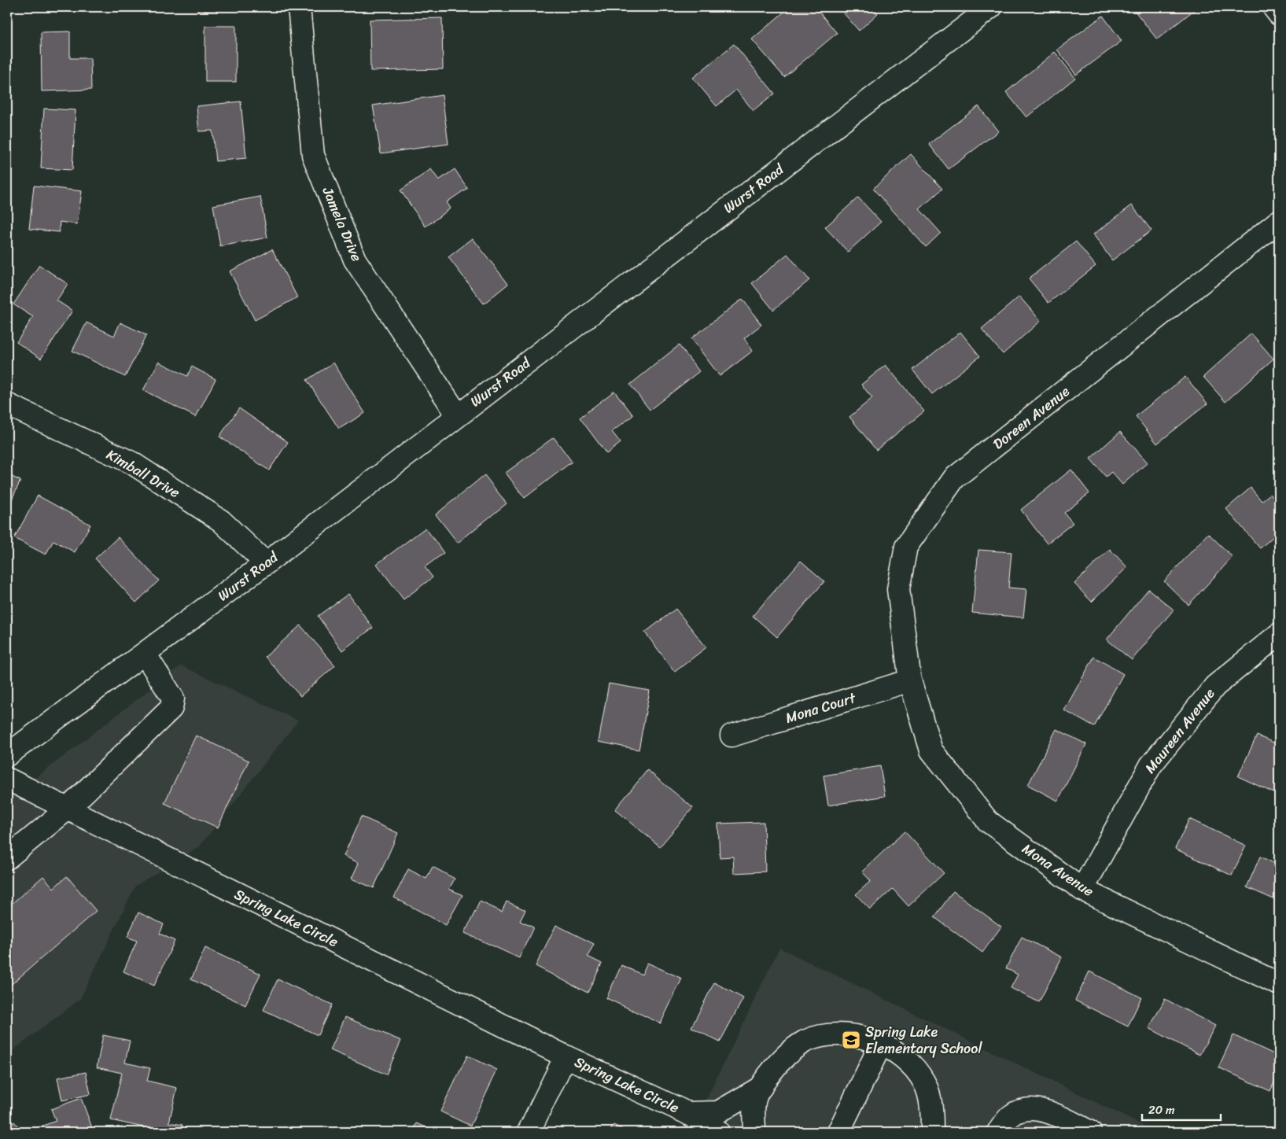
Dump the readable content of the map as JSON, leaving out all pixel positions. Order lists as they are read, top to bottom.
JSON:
{
  "streets": {
    "street": [
      "Wurst Road",
      "Jamela Drive",
      "Doreen Avenue",
      "Kimball Drive",
      "Mona Court",
      "Maureen Avenue",
      "Mona Avenue",
      "Spring Lake Circle"
    ]
  },
  "crossings": [
    ["Wurst Road", "Jamela Drive"],
    ["Wurst Road", "Kimball Drive"],
    ["Doreen Avenue", "Mona Court"],
    ["Doreen Avenue", "Mona Avenue"],
    ["Mona Court", "Mona Avenue"],
    ["Maureen Avenue", "Mona Avenue"]
  ],
  "places": {
    "school or university": ["Spring Lake Elementary School"]
  },
  "scale_bar": "20 m"
}
